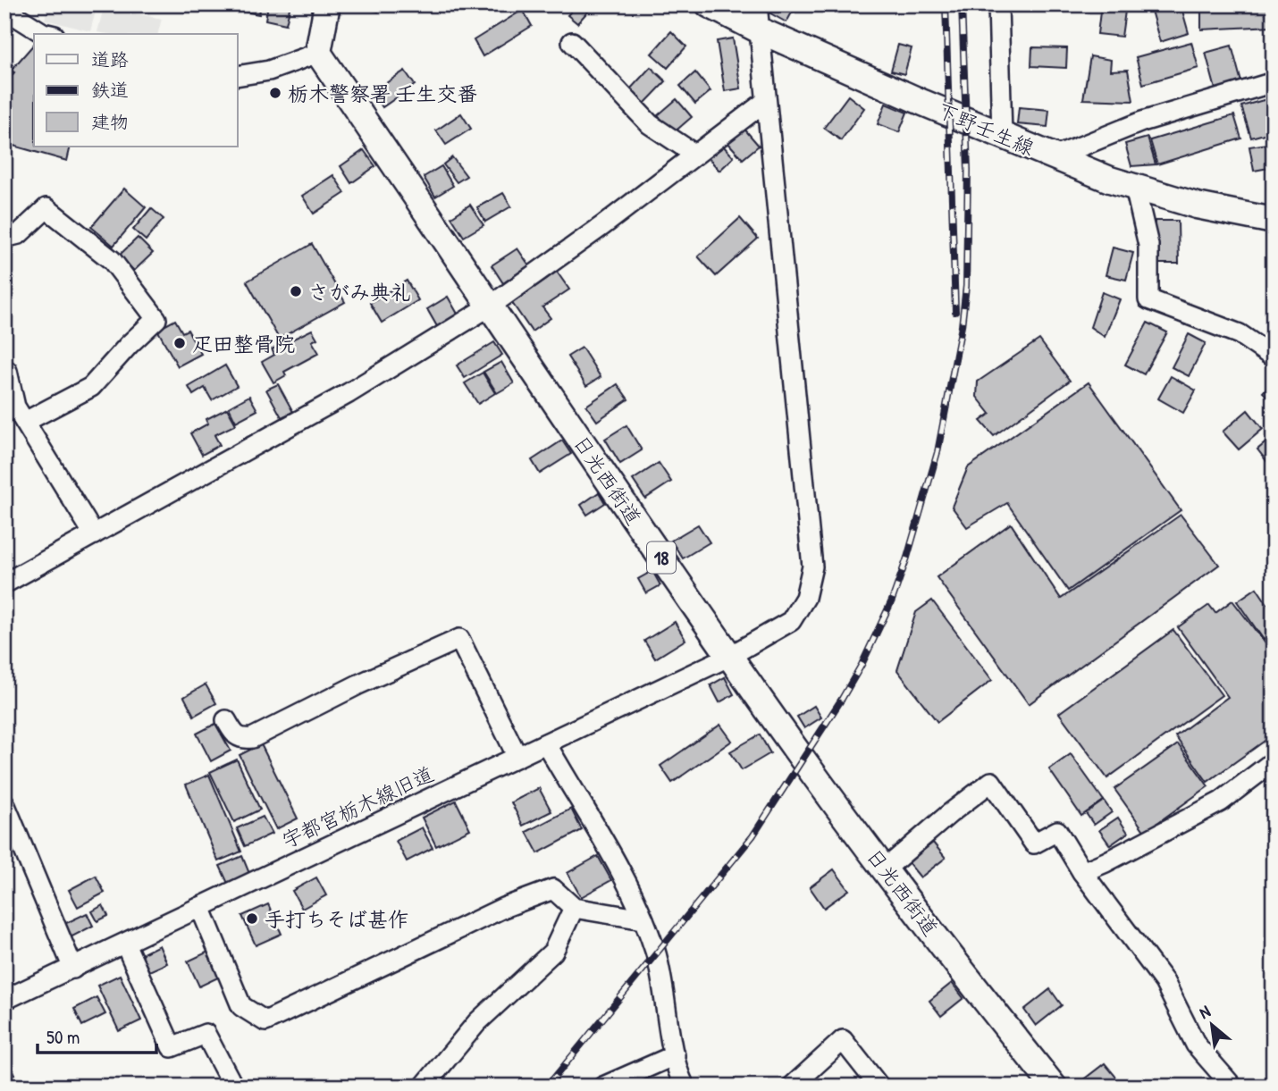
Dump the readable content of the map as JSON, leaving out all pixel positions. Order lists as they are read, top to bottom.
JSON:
{
  "streets": {
    "main road": ["下野壬生線", "日光西街道", "18"],
    "street": ["宇都宮栃木線旧道"]
  },
  "crossings": [
    ["下野壬生線", "宇都宮栃木線旧道"],
    ["日光西街道", "宇都宮栃木線旧道"]
  ],
  "places": [
    "栃木警察署 壬生交番",
    "さがみ典礼",
    "疋田整骨院",
    "手打ちそば甚作"
  ],
  "legend": ["道路", "鉄道", "建物"],
  "scale_bar": "50 m",
  "north": "top left"
}
